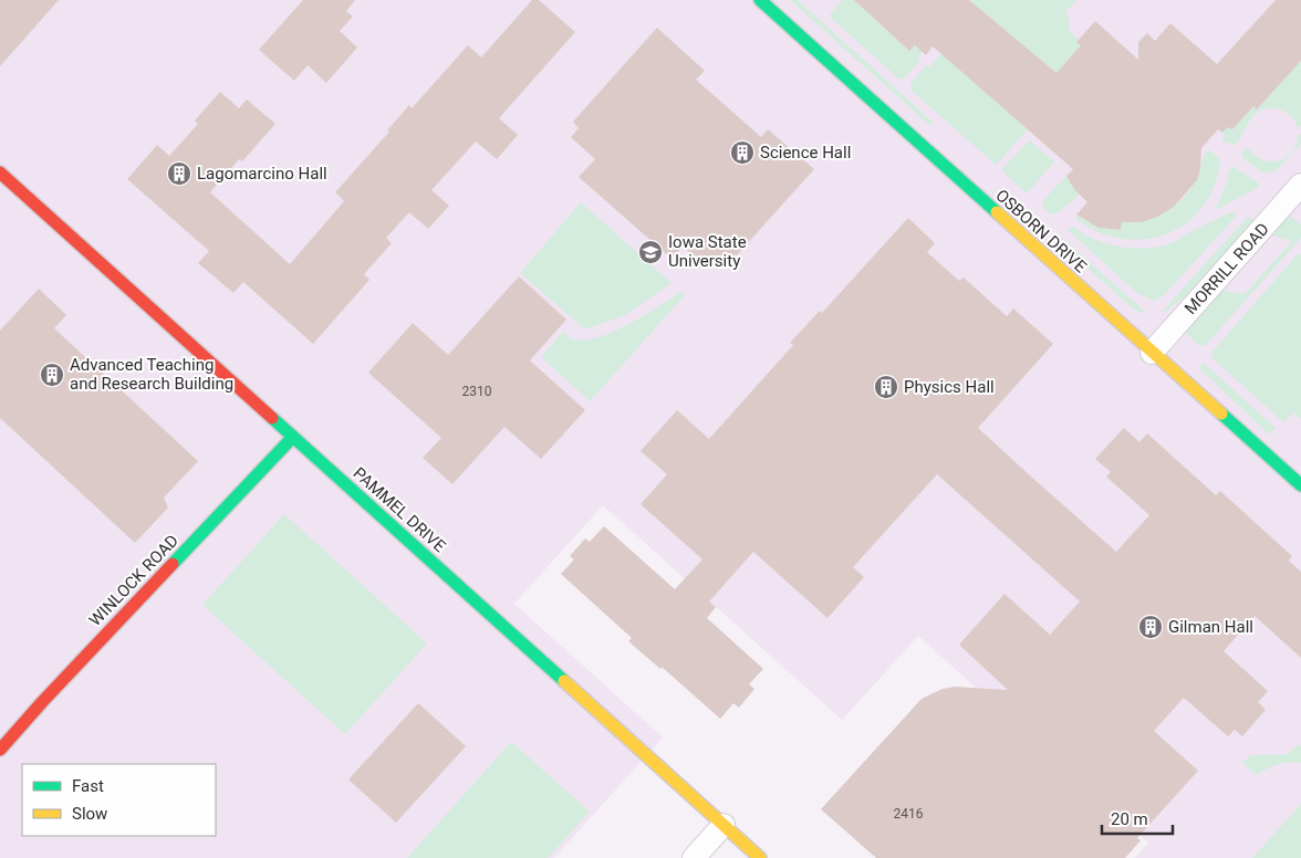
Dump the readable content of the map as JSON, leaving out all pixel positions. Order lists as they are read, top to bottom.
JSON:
{
  "streets": {
    "street": [
      "OSBORN DRIVE",
      "MORRILL ROAD",
      "PAMMEL DRIVE",
      "WINLOCK ROAD"
    ]
  },
  "crossings": [
    ["OSBORN DRIVE", "MORRILL ROAD"],
    ["PAMMEL DRIVE", "WINLOCK ROAD"]
  ],
  "places": {
    "building": [
      "Science Hall",
      "Lagomarcino Hall",
      "Advanced Teaching and Research Building",
      "Physics Hall",
      "Gilman Hall"
    ],
    "school or university": ["Iowa State University"]
  },
  "house_numbers": ["2310", "2416"],
  "legend": ["Fast", "Slow"],
  "scale_bar": "20 m"
}
